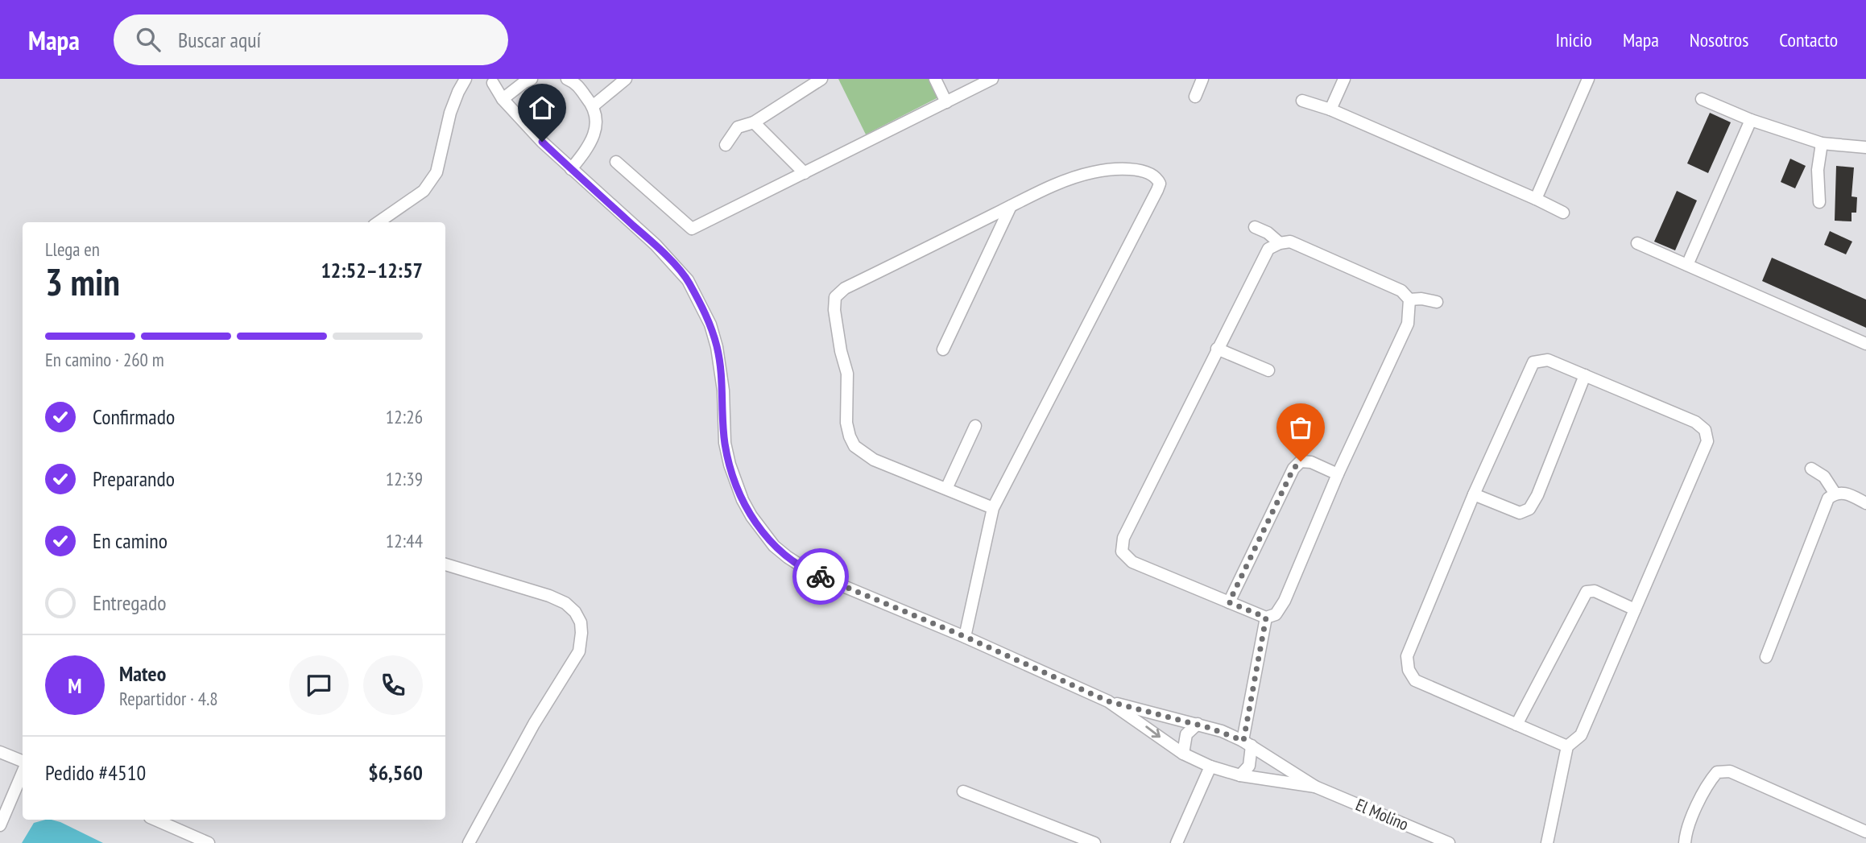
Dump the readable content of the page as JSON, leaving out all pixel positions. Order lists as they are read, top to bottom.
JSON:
{
  "streets": {
    "street": ["El Molino"]
  },
  "page": {
    "header": "Mapa",
    "search": "Buscar aquí",
    "nav": [
      "Inicio",
      "Mapa",
      "Nosotros",
      "Contacto"
    ],
    "heading": ["3 min", "Llega en", "12:52–12:57"],
    "panel": [
      "Mateo",
      "Repartidor · 4.8",
      "Pedido #4510",
      "$6,560"
    ],
    "bar": "En camino · 260 m",
    "list": [
      ["Confirmado", "12:26"],
      ["Preparando", "12:39"],
      ["En camino", "12:44"],
      "Entregado"
    ],
    "round": "M"
  }
}
